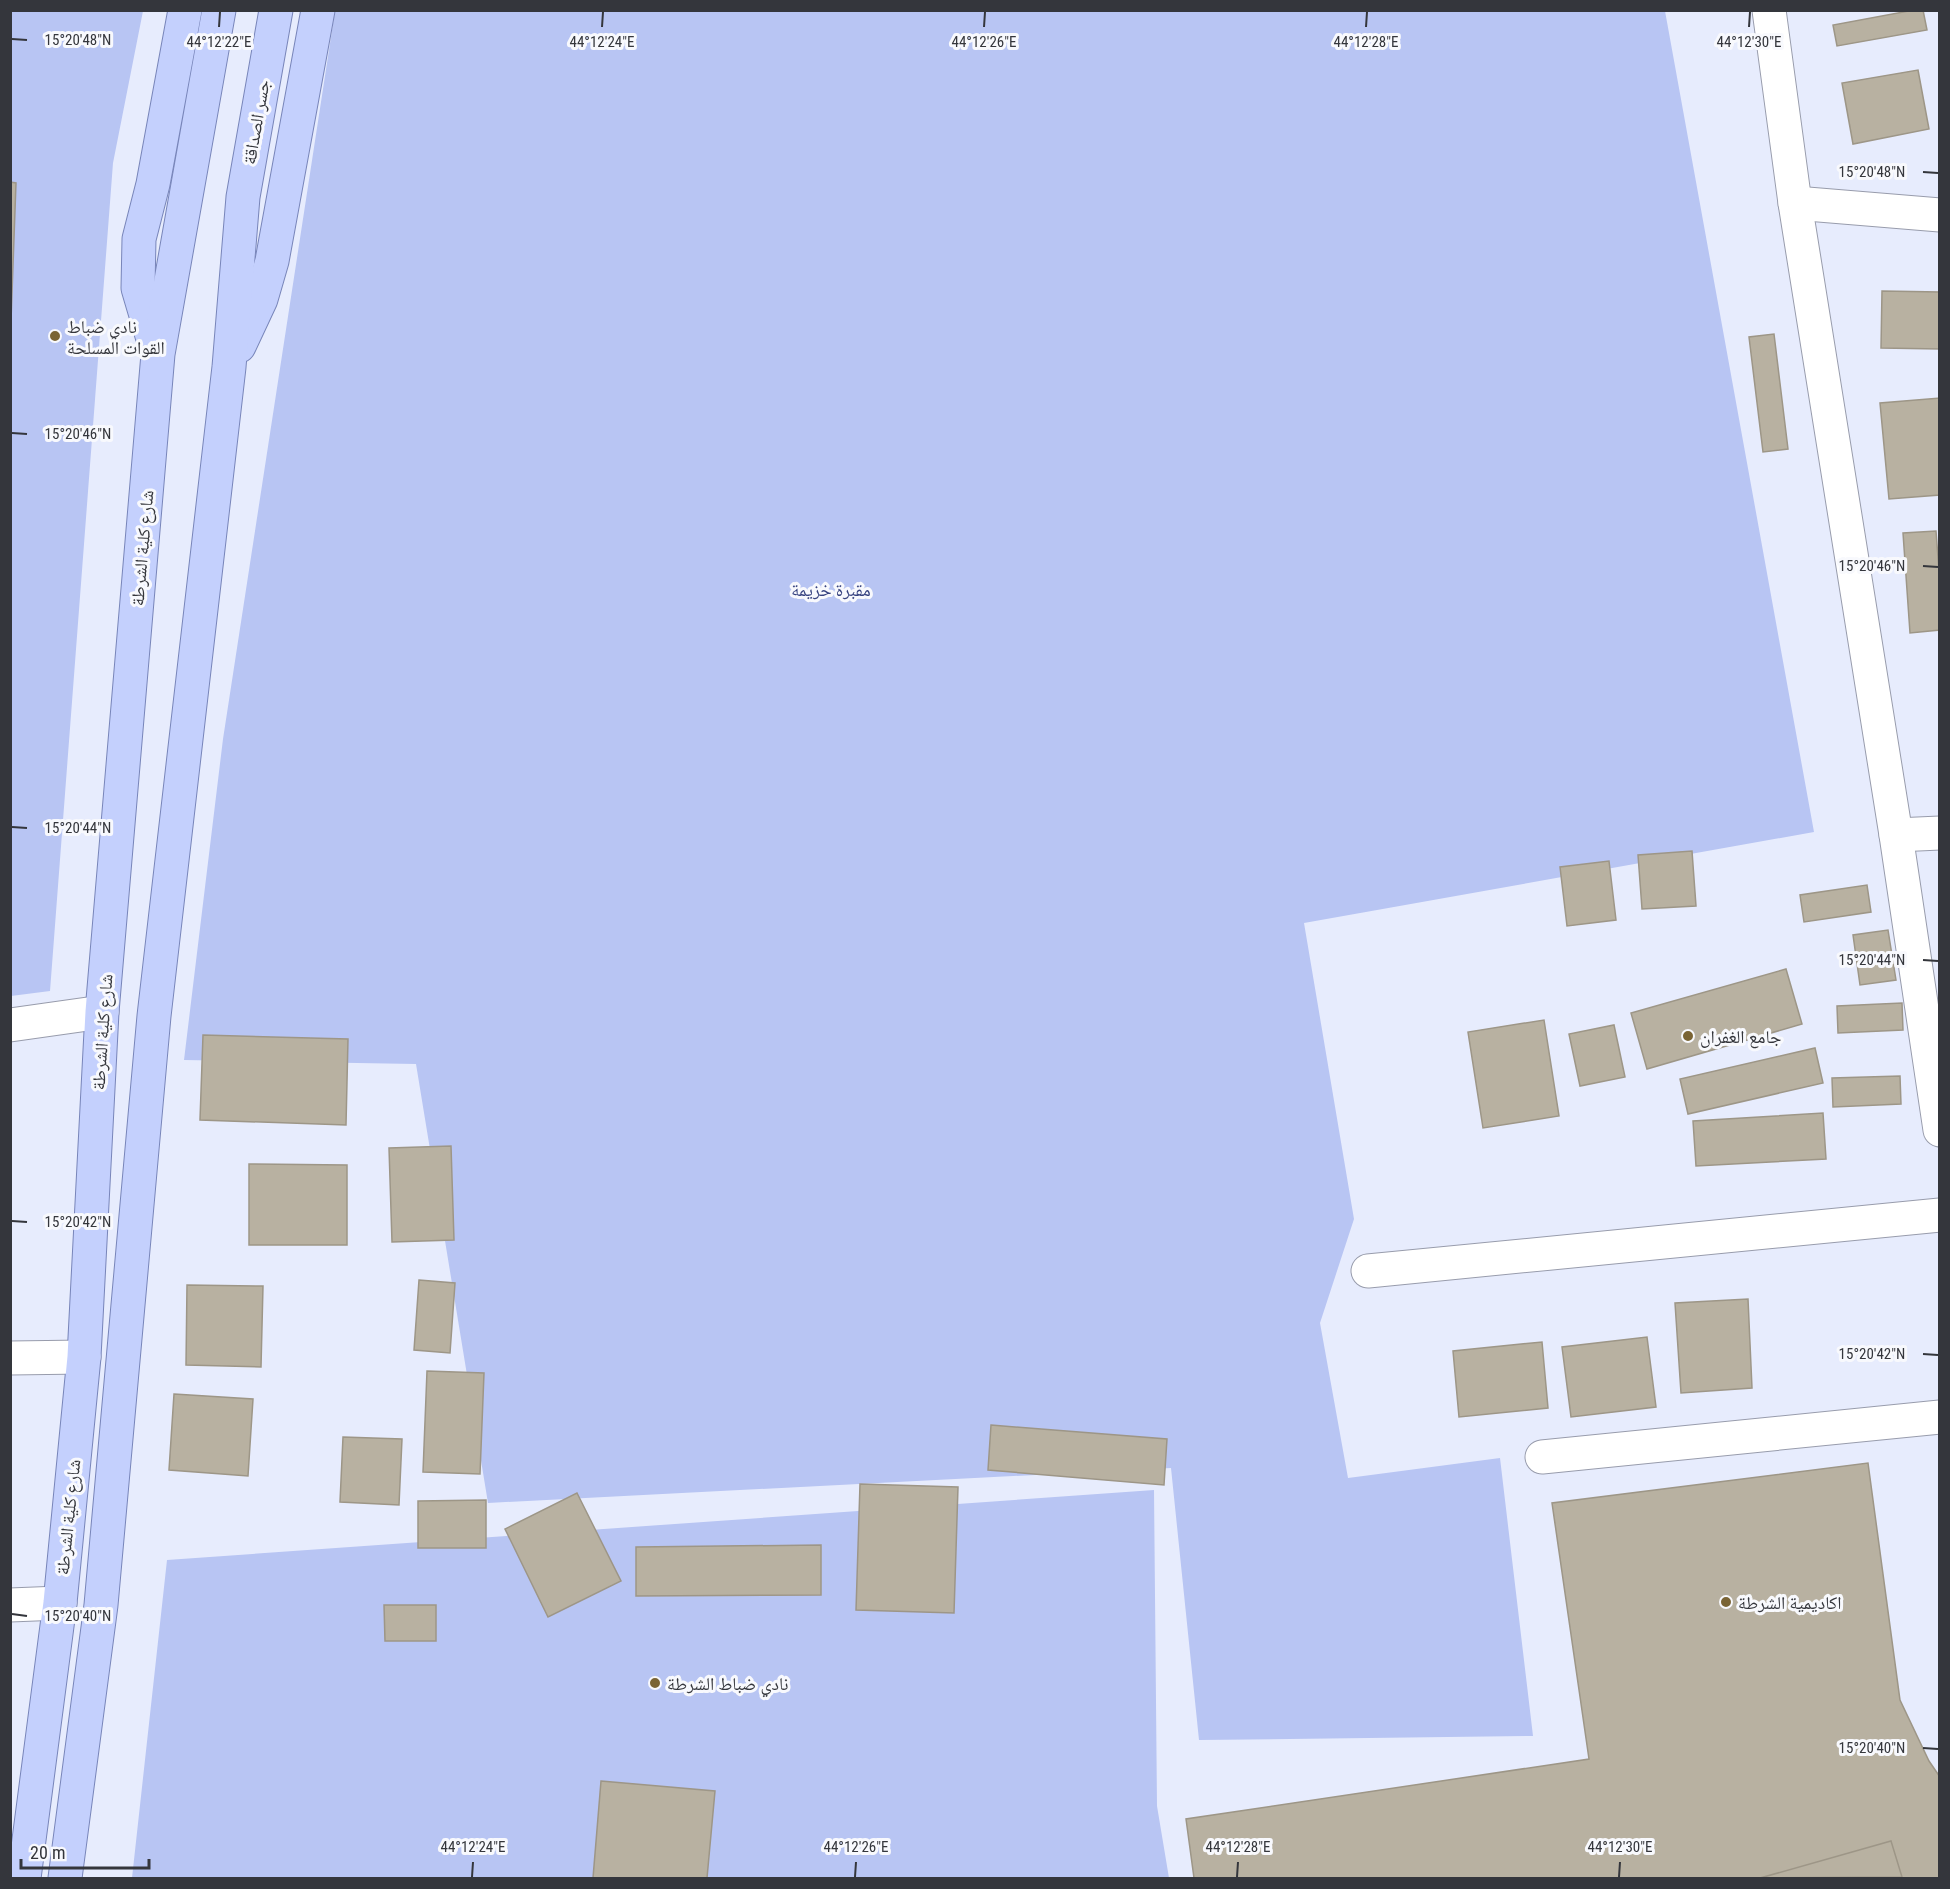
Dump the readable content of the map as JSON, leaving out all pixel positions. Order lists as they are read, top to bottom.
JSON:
{
  "streets": {
    "main road": ["جسر الصداقة", "شارع كلية الشرطة"]
  },
  "parks": ["مقبرة خزيمة"],
  "places": [
    "نادي ضباط القوات المسلحة",
    "جامع الغفران",
    "اكاديمية الشرطة",
    "نادي ضباط الشرطة"
  ],
  "scale_bar": "20 m",
  "coordinates": [
    "15°20'48\"N",
    "44°12'22\"E",
    "44°12'24\"E",
    "44°12'26\"E",
    "44°12'28\"E",
    "44°12'30\"E",
    "15°20'46\"N",
    "15°20'44\"N",
    "15°20'42\"N",
    "15°20'40\"N"
  ]
}
